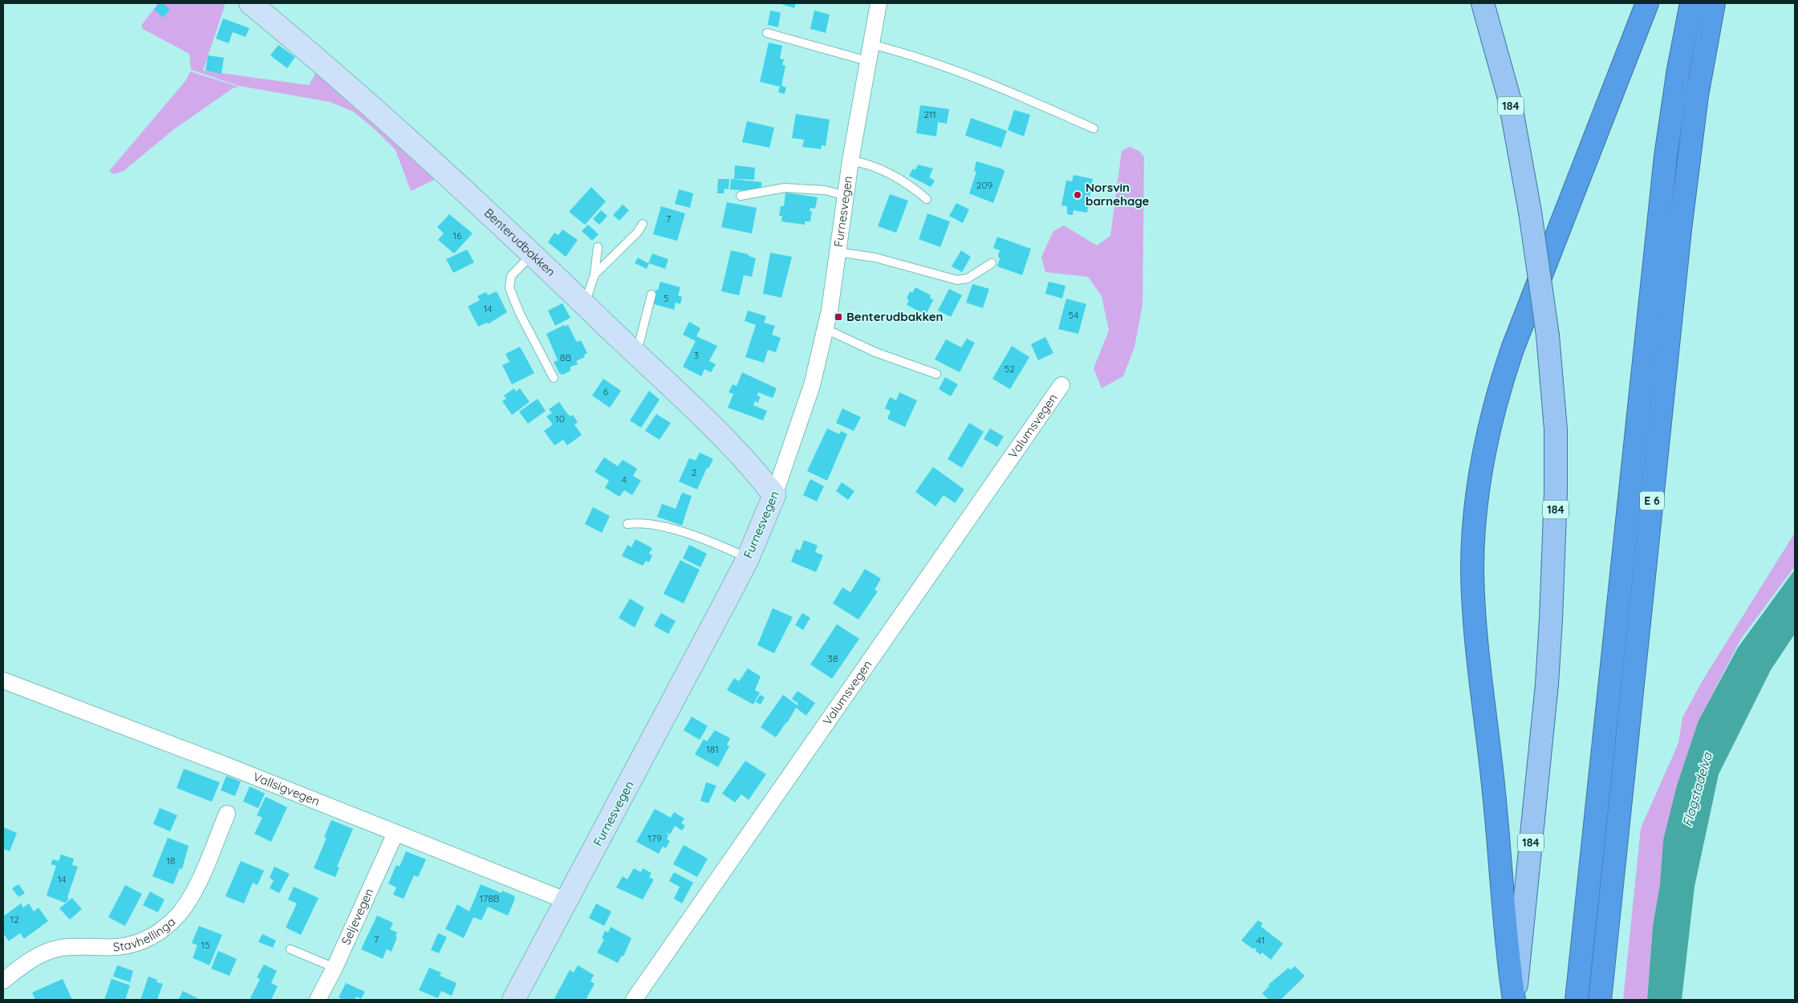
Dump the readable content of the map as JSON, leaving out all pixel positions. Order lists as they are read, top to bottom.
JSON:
{
  "streets": {
    "highway": ["E 6"],
    "main road": ["184", "Furnesvegen", "Benterudbakken"],
    "street": [
      "Valumsvegen",
      "Vallsigvegen",
      "Seljevegen",
      "Stavhellinga"
    ]
  },
  "crossings": [
    ["Furnesvegen", "Benterudbakken"],
    ["Furnesvegen", "Vallsigvegen"],
    ["Vallsigvegen", "Seljevegen"]
  ],
  "water": ["Flagstadelva"],
  "places": {
    "other": ["Norsvin barnehage"],
    "transit": ["Benterudbakken"]
  },
  "house_numbers": [
    "211",
    "209",
    "7",
    "16",
    "5",
    "14",
    "54",
    "3",
    "8B",
    "52",
    "6",
    "10",
    "2",
    "4",
    "38",
    "181",
    "179",
    "18",
    "14",
    "178B",
    "12",
    "7",
    "41",
    "15"
  ]
}
